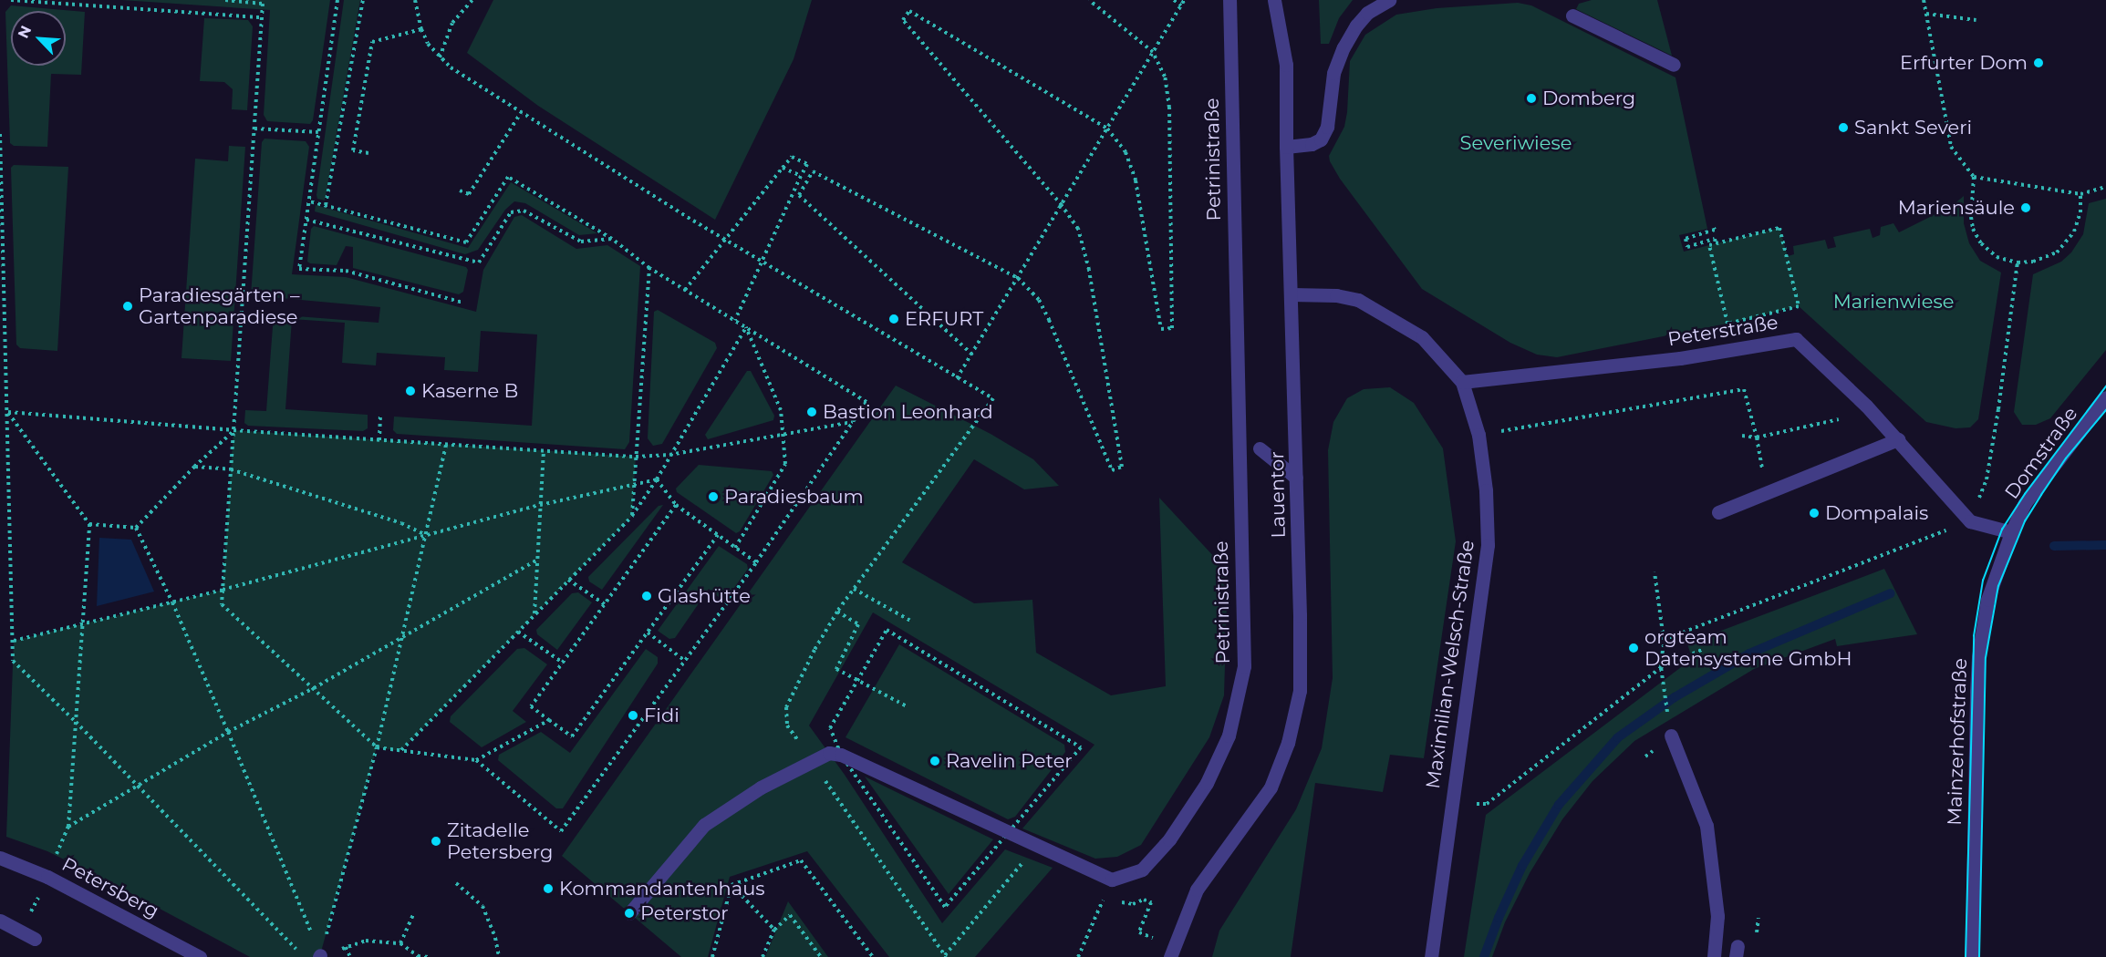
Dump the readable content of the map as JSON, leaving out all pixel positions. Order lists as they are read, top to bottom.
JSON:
{
  "streets": {
    "street": [
      "Petrinistraße",
      "Peterstraße",
      "Domstraße",
      "Lauentor",
      "Maximilian-Welsch-Straße",
      "Mainzerhofstraße",
      "Petersberg"
    ]
  },
  "crossings": [
    ["Peterstraße", "Maximilian-Welsch-Straße"],
    ["Domstraße", "Mainzerhofstraße"],
    ["Lauentor", "Maximilian-Welsch-Straße"]
  ],
  "parks": ["Severiwiese", "Marienwiese"],
  "places": [
    "Erfurter Dom",
    "Domberg",
    "Sankt Severi",
    "Mariensäule",
    "Paradiesgärten – Gartenparadiese",
    "ERFURT",
    "Kaserne B",
    "Bastion Leonhard",
    "Paradiesbaum",
    "Dompalais",
    "Glashütte",
    "orgteam Datensysteme GmbH",
    "Fidi",
    "Ravelin Peter",
    "Zitadelle Petersberg",
    "Kommandantenhaus",
    "Peterstor"
  ],
  "north": "top left"
}
